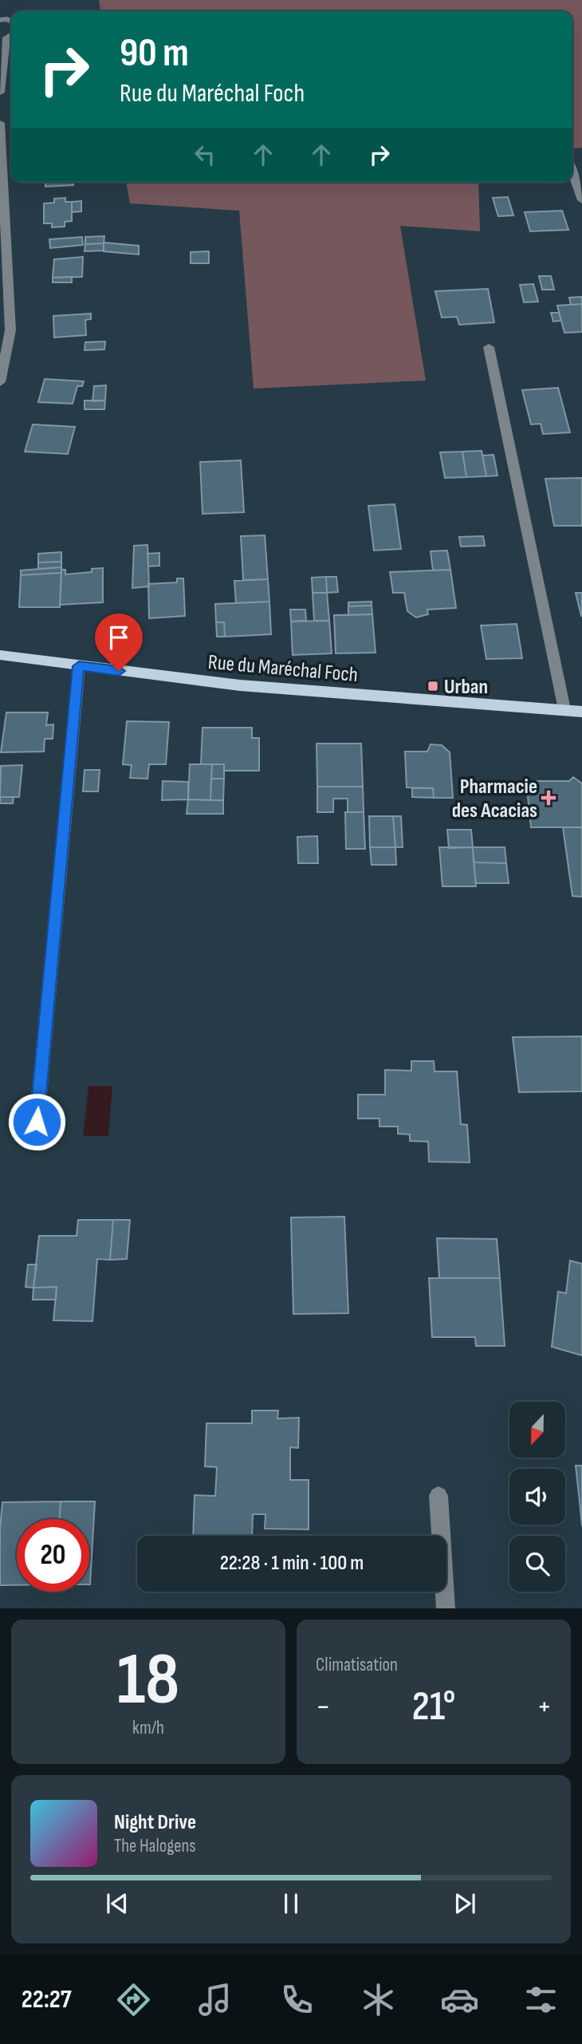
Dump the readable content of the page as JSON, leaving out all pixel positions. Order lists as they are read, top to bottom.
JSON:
{
  "streets": {
    "main road": ["Rue du Maréchal Foch"]
  },
  "places": {
    "transit": ["Urban"],
    "health": ["Pharmacie des Acacias"]
  },
  "north": "bottom",
  "page": {
    "turn": ["90 m", "Rue du Maréchal Foch"],
    "limit": "20",
    "trip": "22:28 · 1 min · 100 m",
    "tile": [
      ["18", "km/h"],
      "Climatisation"
    ],
    "heat": ["−", "21°", "+"],
    "song": ["Night Drive", "The Halogens"],
    "tabs": "22:27"
  }
}
